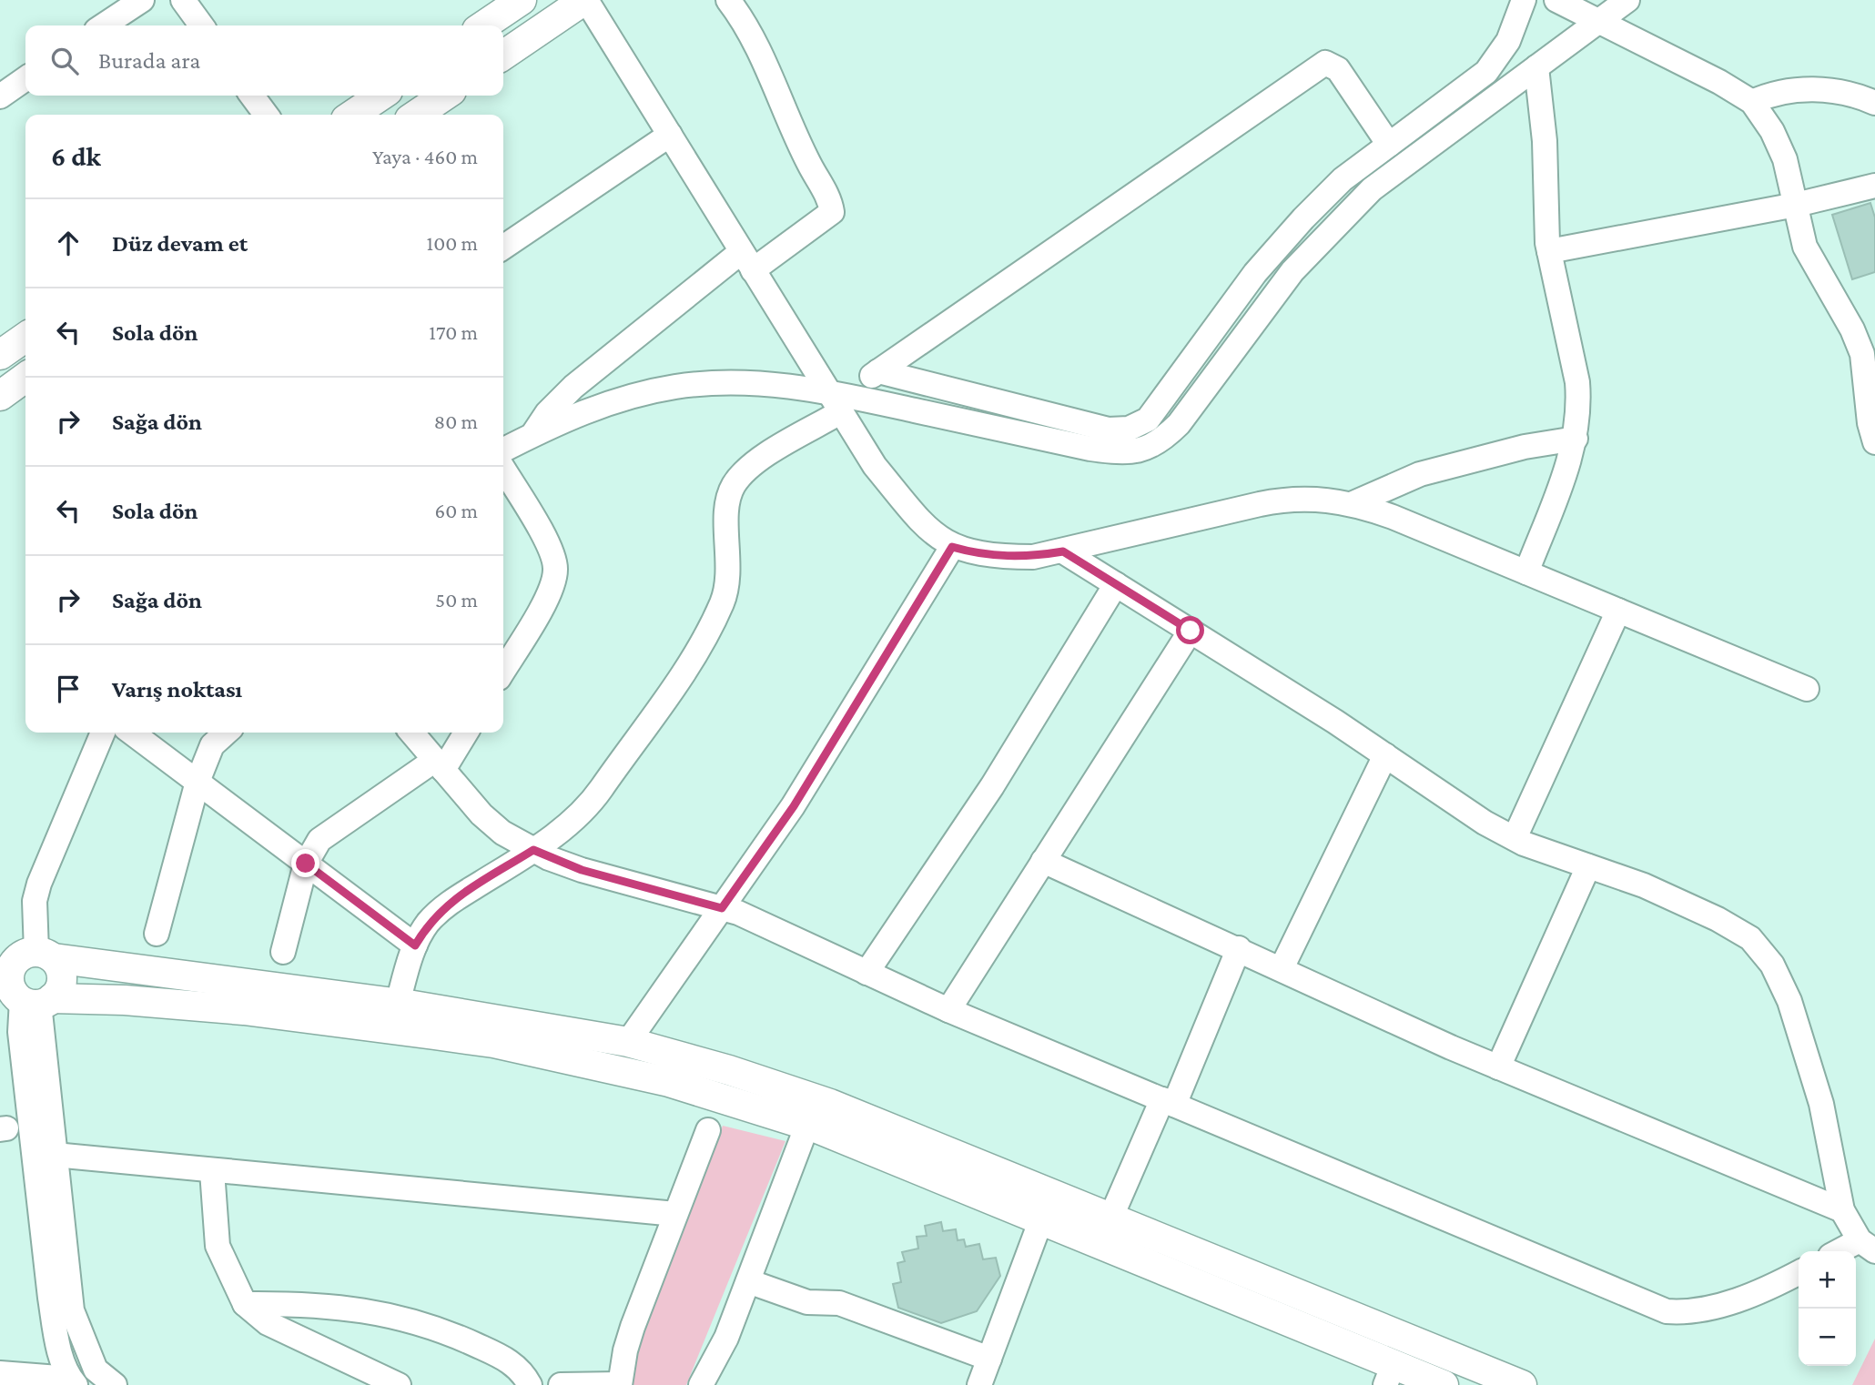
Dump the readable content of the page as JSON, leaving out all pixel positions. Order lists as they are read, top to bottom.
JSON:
{
  "page": {
    "search": "Burada ara",
    "heading": ["6 dk", "Yaya · 460 m"],
    "list": [
      ["Düz devam et", "100 m"],
      ["Sola dön", "170 m"],
      ["Sağa dön", "80 m"],
      ["Sola dön", "60 m"],
      ["Sağa dön", "50 m"],
      "Varış noktası"
    ],
    "map_buttons": ["+", "−"]
  }
}
